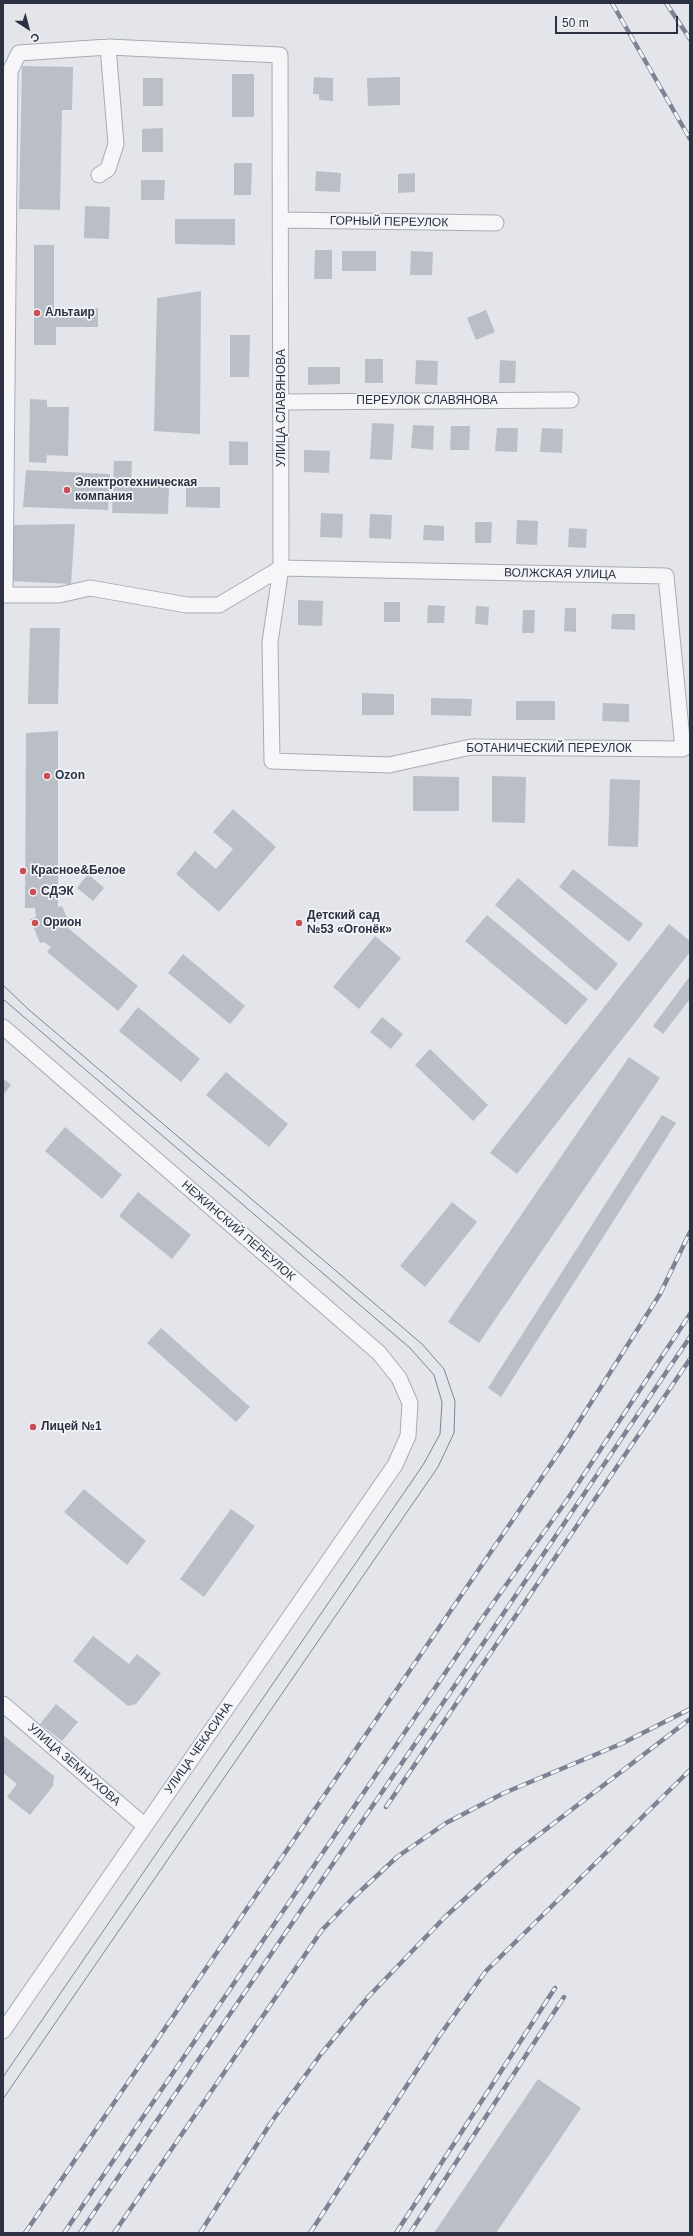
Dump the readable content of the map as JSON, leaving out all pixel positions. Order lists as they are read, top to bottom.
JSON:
{
  "streets": {
    "street": [
      "ГОРНЫЙ ПЕРЕУЛОК",
      "ПЕРЕУЛОК СЛАВЯНОВА",
      "УЛИЦА СЛАВЯНОВА",
      "ВОЛЖСКАЯ УЛИЦА",
      "БОТАНИЧЕСКИЙ ПЕРЕУЛОК",
      "НЕЖИНСКИЙ ПЕРЕУЛОК",
      "УЛИЦА ЧЕКАСИНА",
      "УЛИЦА ЗЕМНУХОВА"
    ]
  },
  "crossings": [
    ["ГОРНЫЙ ПЕРЕУЛОК", "УЛИЦА СЛАВЯНОВА"],
    ["ПЕРЕУЛОК СЛАВЯНОВА", "УЛИЦА СЛАВЯНОВА"],
    ["УЛИЦА СЛАВЯНОВА", "ВОЛЖСКАЯ УЛИЦА"],
    ["УЛИЦА СЛАВЯНОВА", "БОТАНИЧЕСКИЙ ПЕРЕУЛОК"],
    ["ВОЛЖСКАЯ УЛИЦА", "БОТАНИЧЕСКИЙ ПЕРЕУЛОК"],
    ["НЕЖИНСКИЙ ПЕРЕУЛОК", "УЛИЦА ЧЕКАСИНА"],
    ["УЛИЦА ЧЕКАСИНА", "УЛИЦА ЗЕМНУХОВА"]
  ],
  "places": [
    "Альтаир",
    "Электротехническая компания",
    "Ozon",
    "Красное&Белое",
    "СДЭК",
    "Орион",
    "Детский сад №53 «Огонёк»",
    "Лицей №1"
  ],
  "scale_bar": "50 m",
  "north": "bottom right"
}
